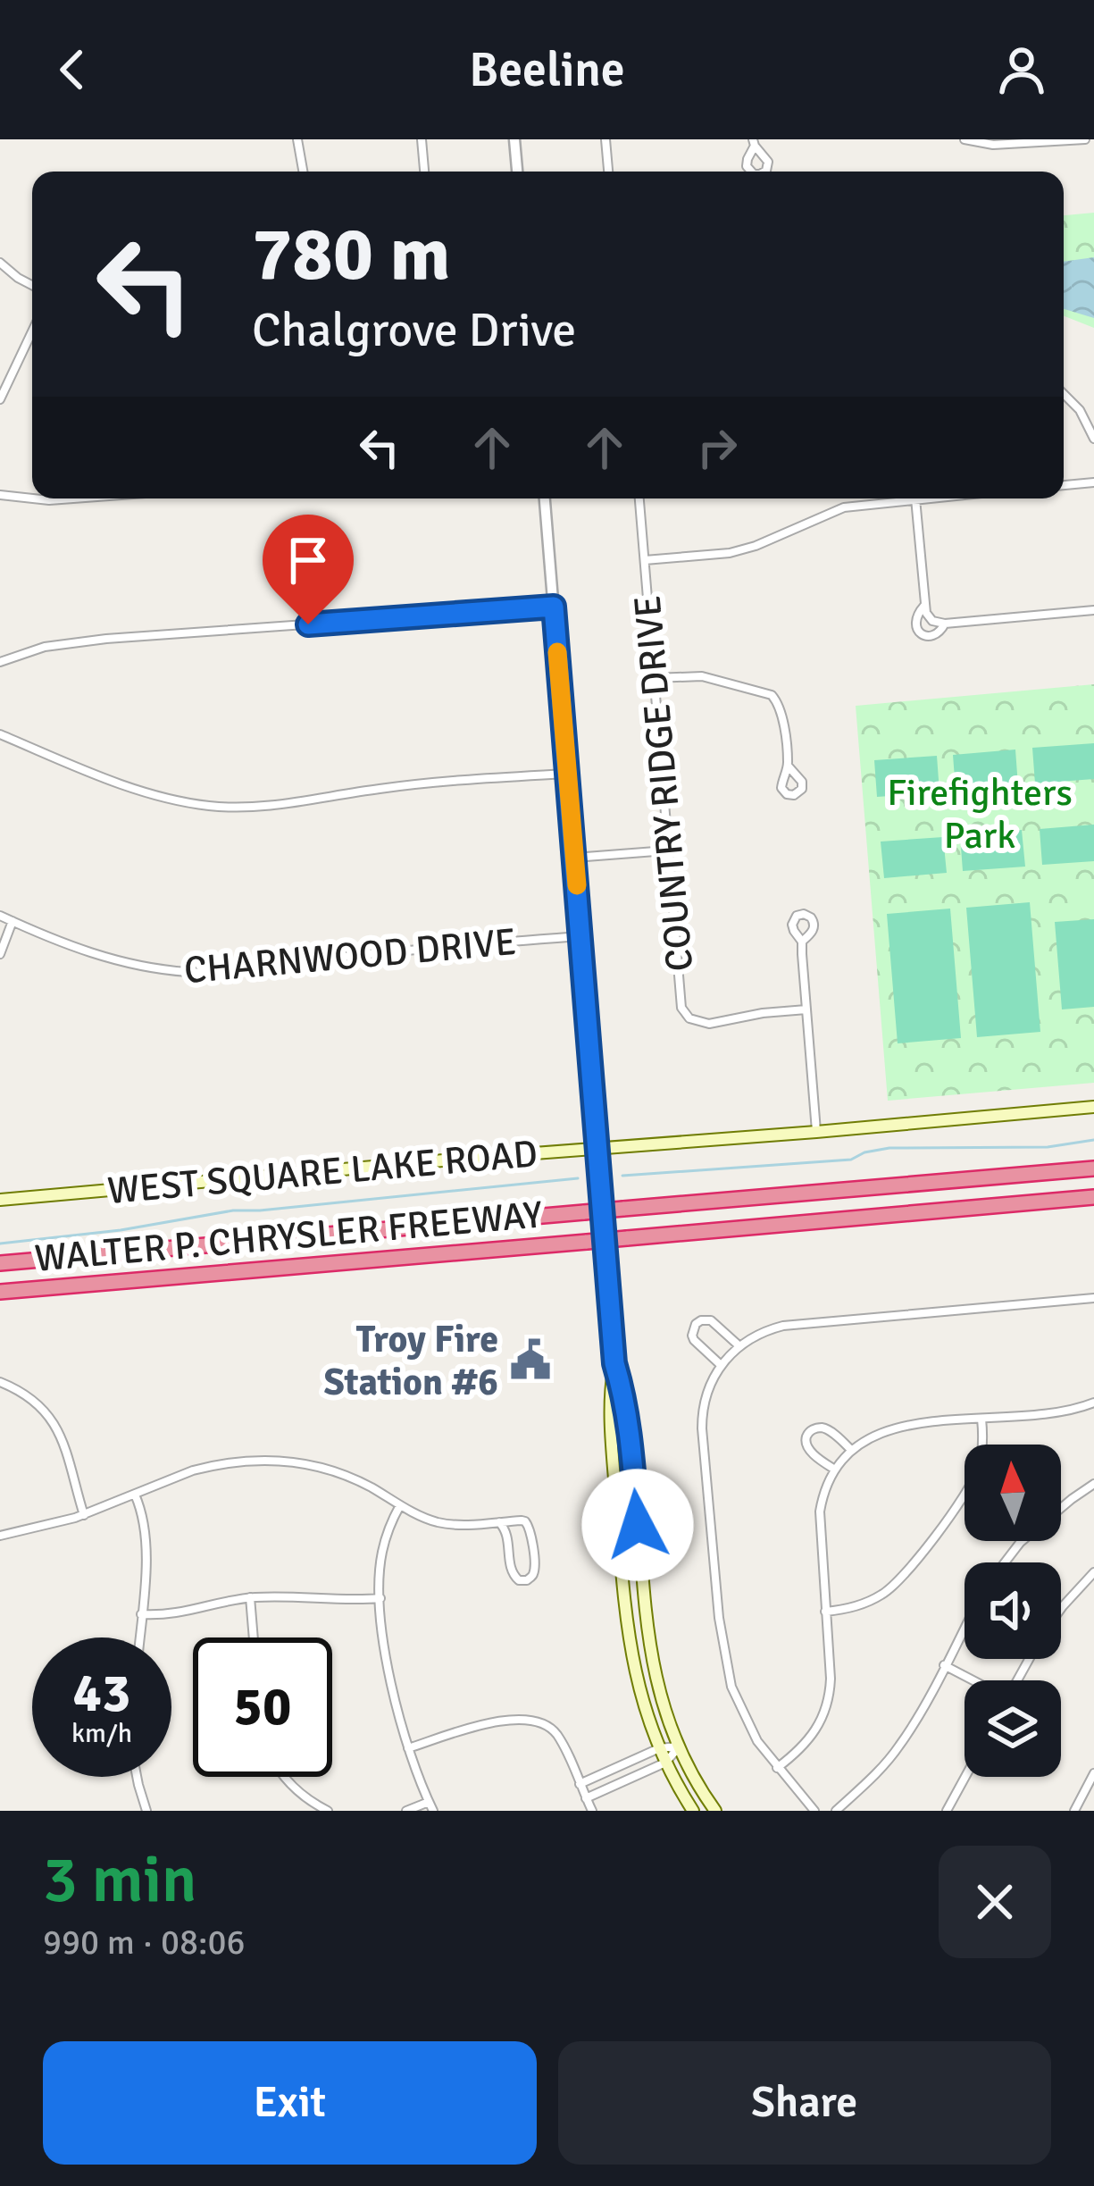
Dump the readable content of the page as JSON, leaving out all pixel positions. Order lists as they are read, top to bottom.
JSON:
{
  "streets": {
    "highway": ["WALTER P. CHRYSLER FREEWAY"],
    "main road": ["WEST SQUARE LAKE ROAD"],
    "street": ["COUNTRY RIDGE DRIVE", "CHARNWOOD DRIVE"]
  },
  "parks": ["Firefighters Park"],
  "places": {
    "public building": ["Troy Fire Station #6"]
  },
  "north": "top",
  "page": {
    "header": "Beeline",
    "turn": ["780 m", "Chalgrove Drive"],
    "speed": "43 km/h",
    "limit": "50",
    "heading": ["3 min", "990 m · 08:06"],
    "buttons": ["Exit", "Share"]
  }
}
